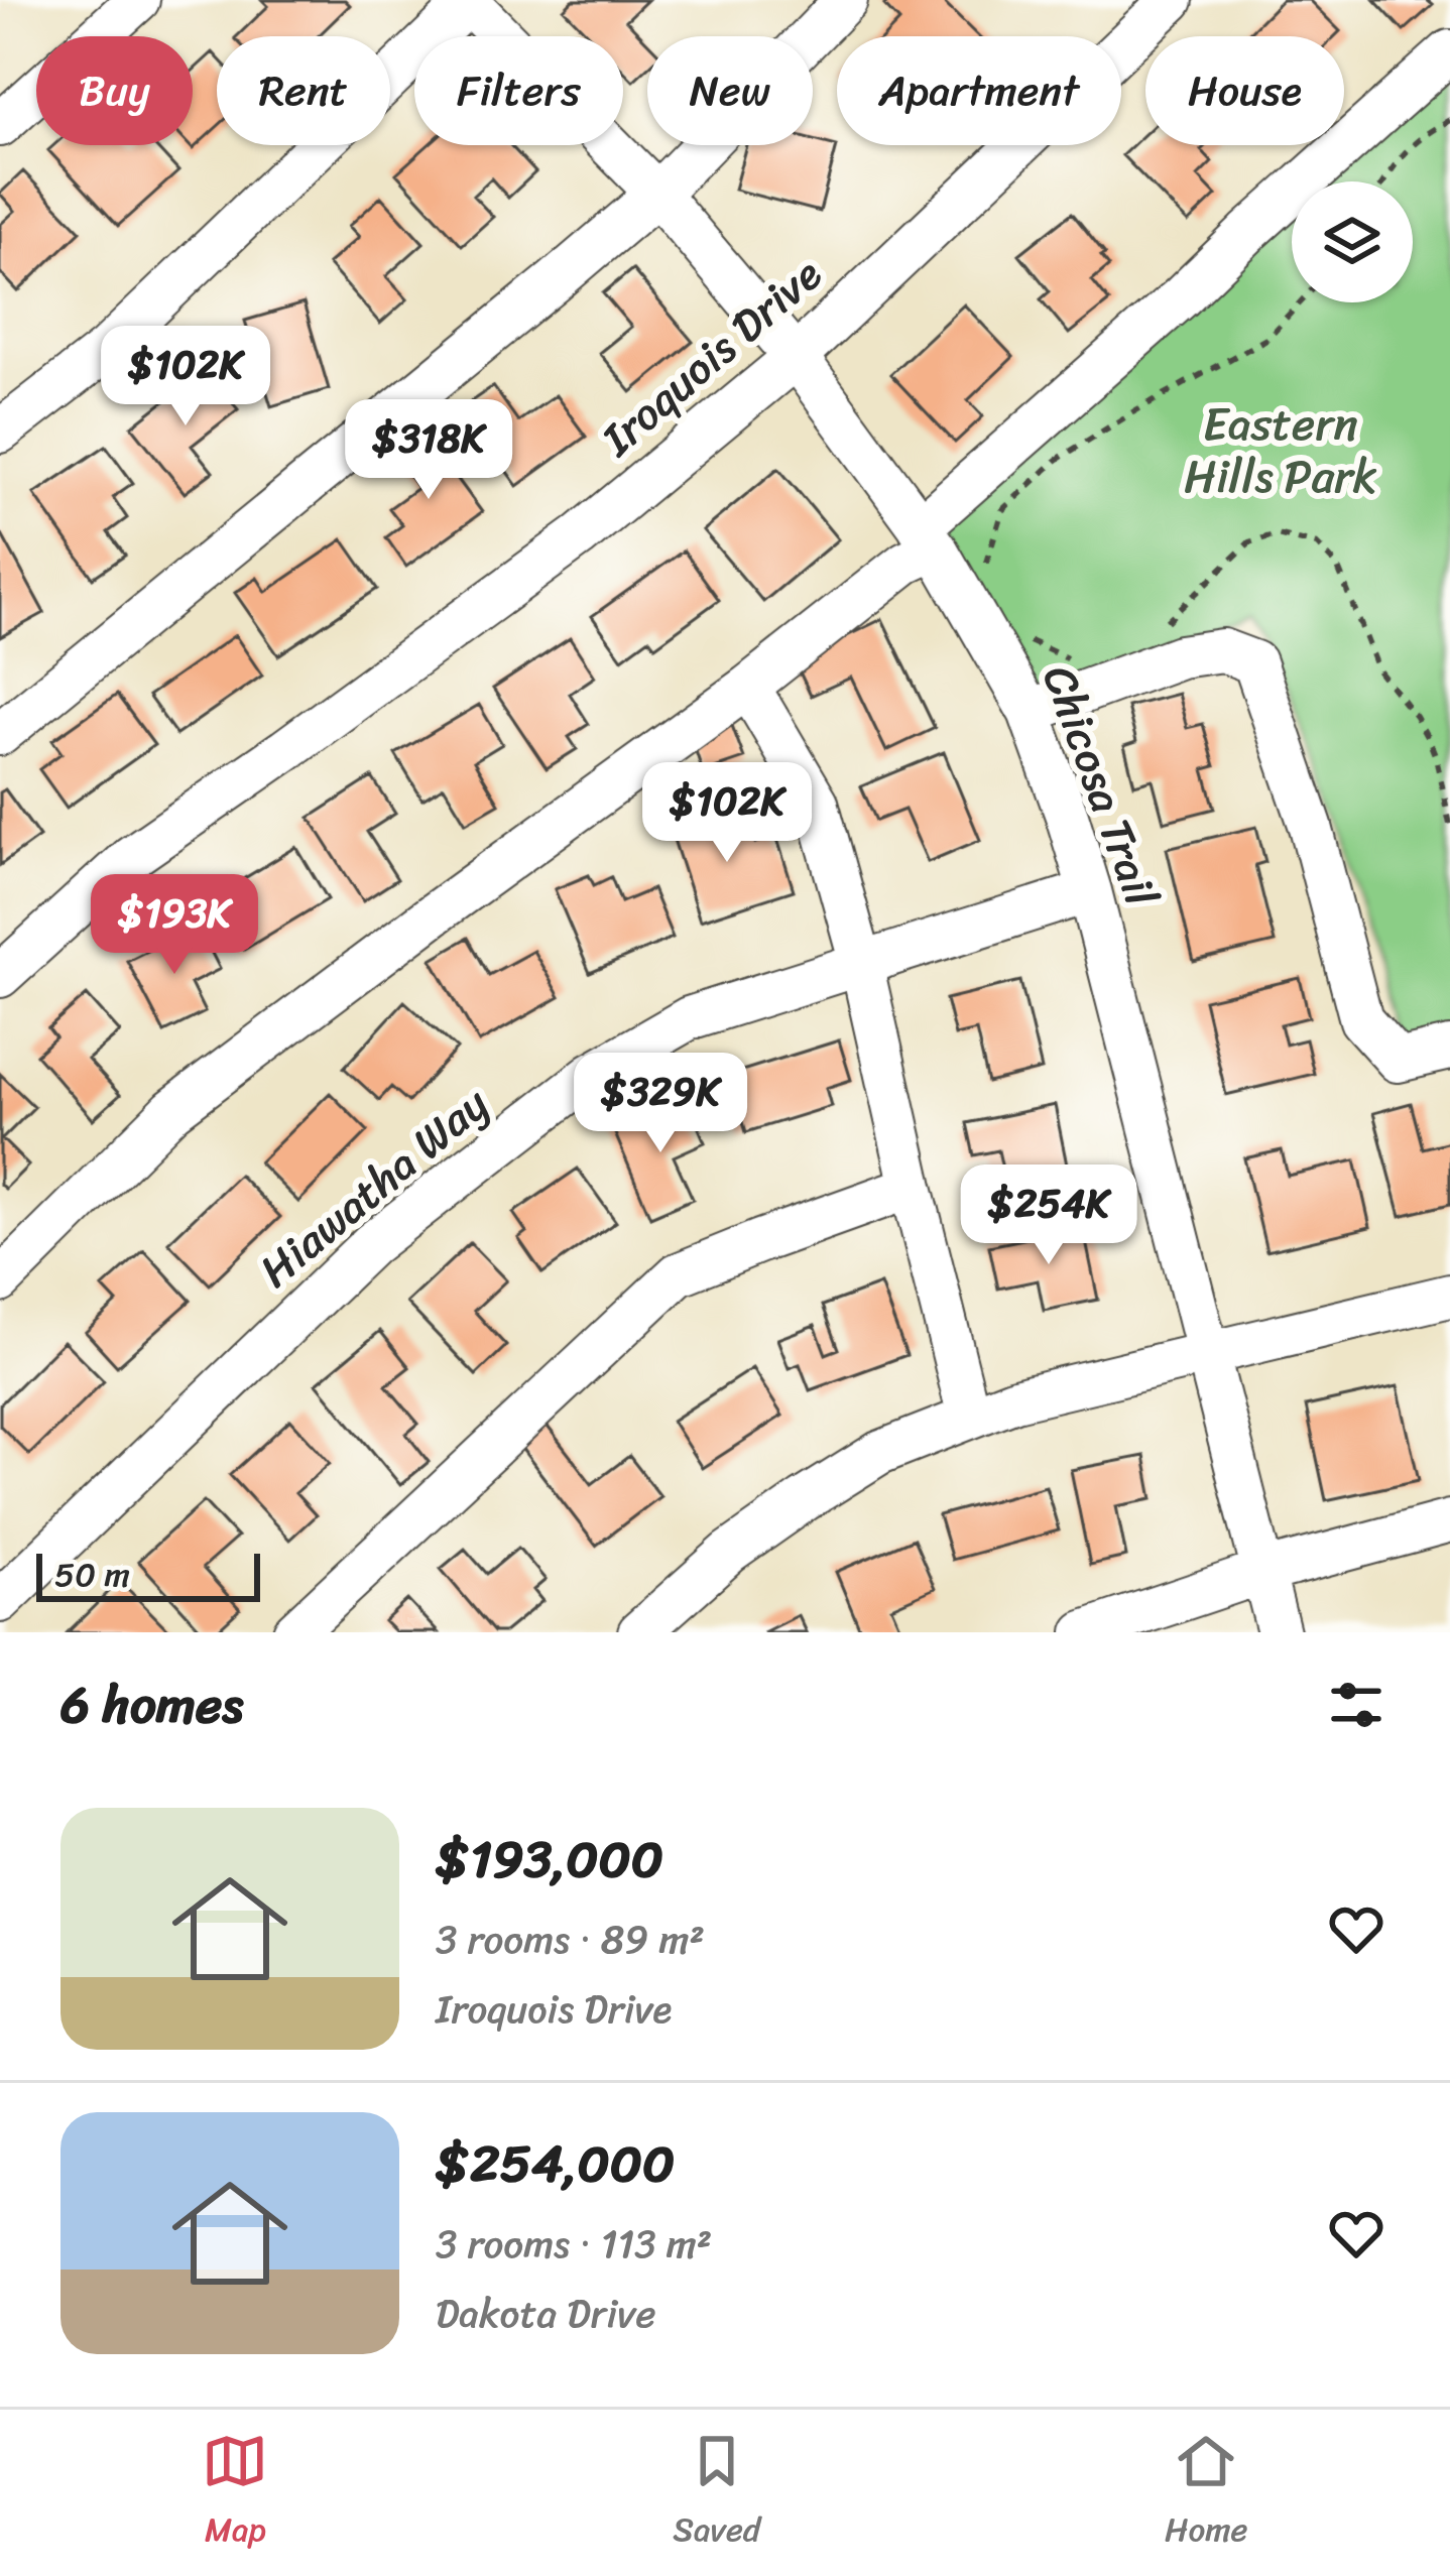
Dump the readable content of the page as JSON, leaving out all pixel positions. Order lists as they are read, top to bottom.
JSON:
{
  "streets": {
    "street": ["Iroquois Drive", "Chicosa Trail", "Hiawatha Way"]
  },
  "crossings": [
    ["Iroquois Drive", "Chicosa Trail"],
    ["Chicosa Trail", "Hiawatha Way"]
  ],
  "parks": ["Eastern Hills Park"],
  "scale_bar": "50 m",
  "page": {
    "chip": [
      "Buy",
      "Rent",
      "Filters",
      "New",
      "Apartment",
      "House"
    ],
    "price": [
      "$102K",
      "$318K",
      "$102K",
      "$193K",
      "$329K",
      "$254K"
    ],
    "scale": "50 m",
    "heading": "6 homes",
    "list": [
      {
        "name": "$193,000",
        "note": "3 rooms · 89 m² · Iroquois Drive"
      },
      {
        "name": "$254,000",
        "note": "3 rooms · 113 m² · Dakota Drive"
      }
    ],
    "tabs": ["Map", "Saved", "Home"]
  }
}
